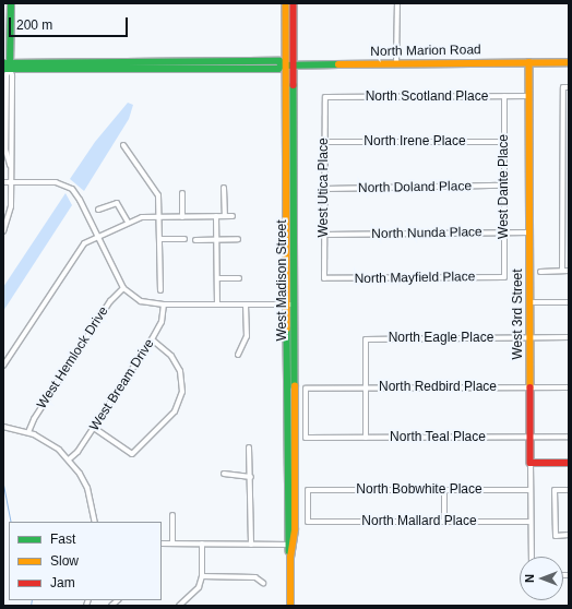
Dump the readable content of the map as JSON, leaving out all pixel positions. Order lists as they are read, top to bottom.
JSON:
{
  "streets": {
    "street": [
      "North Marion Road",
      "North Scotland Place",
      "North Irene Place",
      "West Dante Place",
      "West Utica Place",
      "North Doland Place",
      "North Nunda Place",
      "North Mayfield Place",
      "West Madison Street",
      "West 3rd Street",
      "North Eagle Place",
      "West Hemlock Drive",
      "West Bream Drive",
      "North Redbird Place",
      "North Teal Place",
      "North Bobwhite Place",
      "North Mallard Place"
    ]
  },
  "crossings": [
    ["North Marion Road", "West Madison Street"],
    ["North Marion Road", "West 3rd Street"],
    ["North Scotland Place", "West Dante Place"],
    ["North Scotland Place", "West Utica Place"],
    ["North Scotland Place", "West 3rd Street"],
    ["North Irene Place", "West Dante Place"],
    ["North Irene Place", "West Utica Place"],
    ["West Dante Place", "North Doland Place"],
    ["West Dante Place", "North Nunda Place"],
    ["West Dante Place", "North Mayfield Place"],
    ["West Utica Place", "North Doland Place"],
    ["West Utica Place", "North Nunda Place"],
    ["West Utica Place", "North Mayfield Place"],
    ["North Nunda Place", "West 3rd Street"],
    ["West 3rd Street", "North Eagle Place"],
    ["West 3rd Street", "North Redbird Place"],
    ["West 3rd Street", "North Teal Place"],
    ["West 3rd Street", "North Bobwhite Place"],
    ["West 3rd Street", "North Mallard Place"],
    ["North Eagle Place", "North Redbird Place"],
    ["North Redbird Place", "North Teal Place"],
    ["North Bobwhite Place", "North Mallard Place"]
  ],
  "legend": ["Fast", "Slow", "Jam"],
  "scale_bar": "200 m",
  "north": "left"
}
